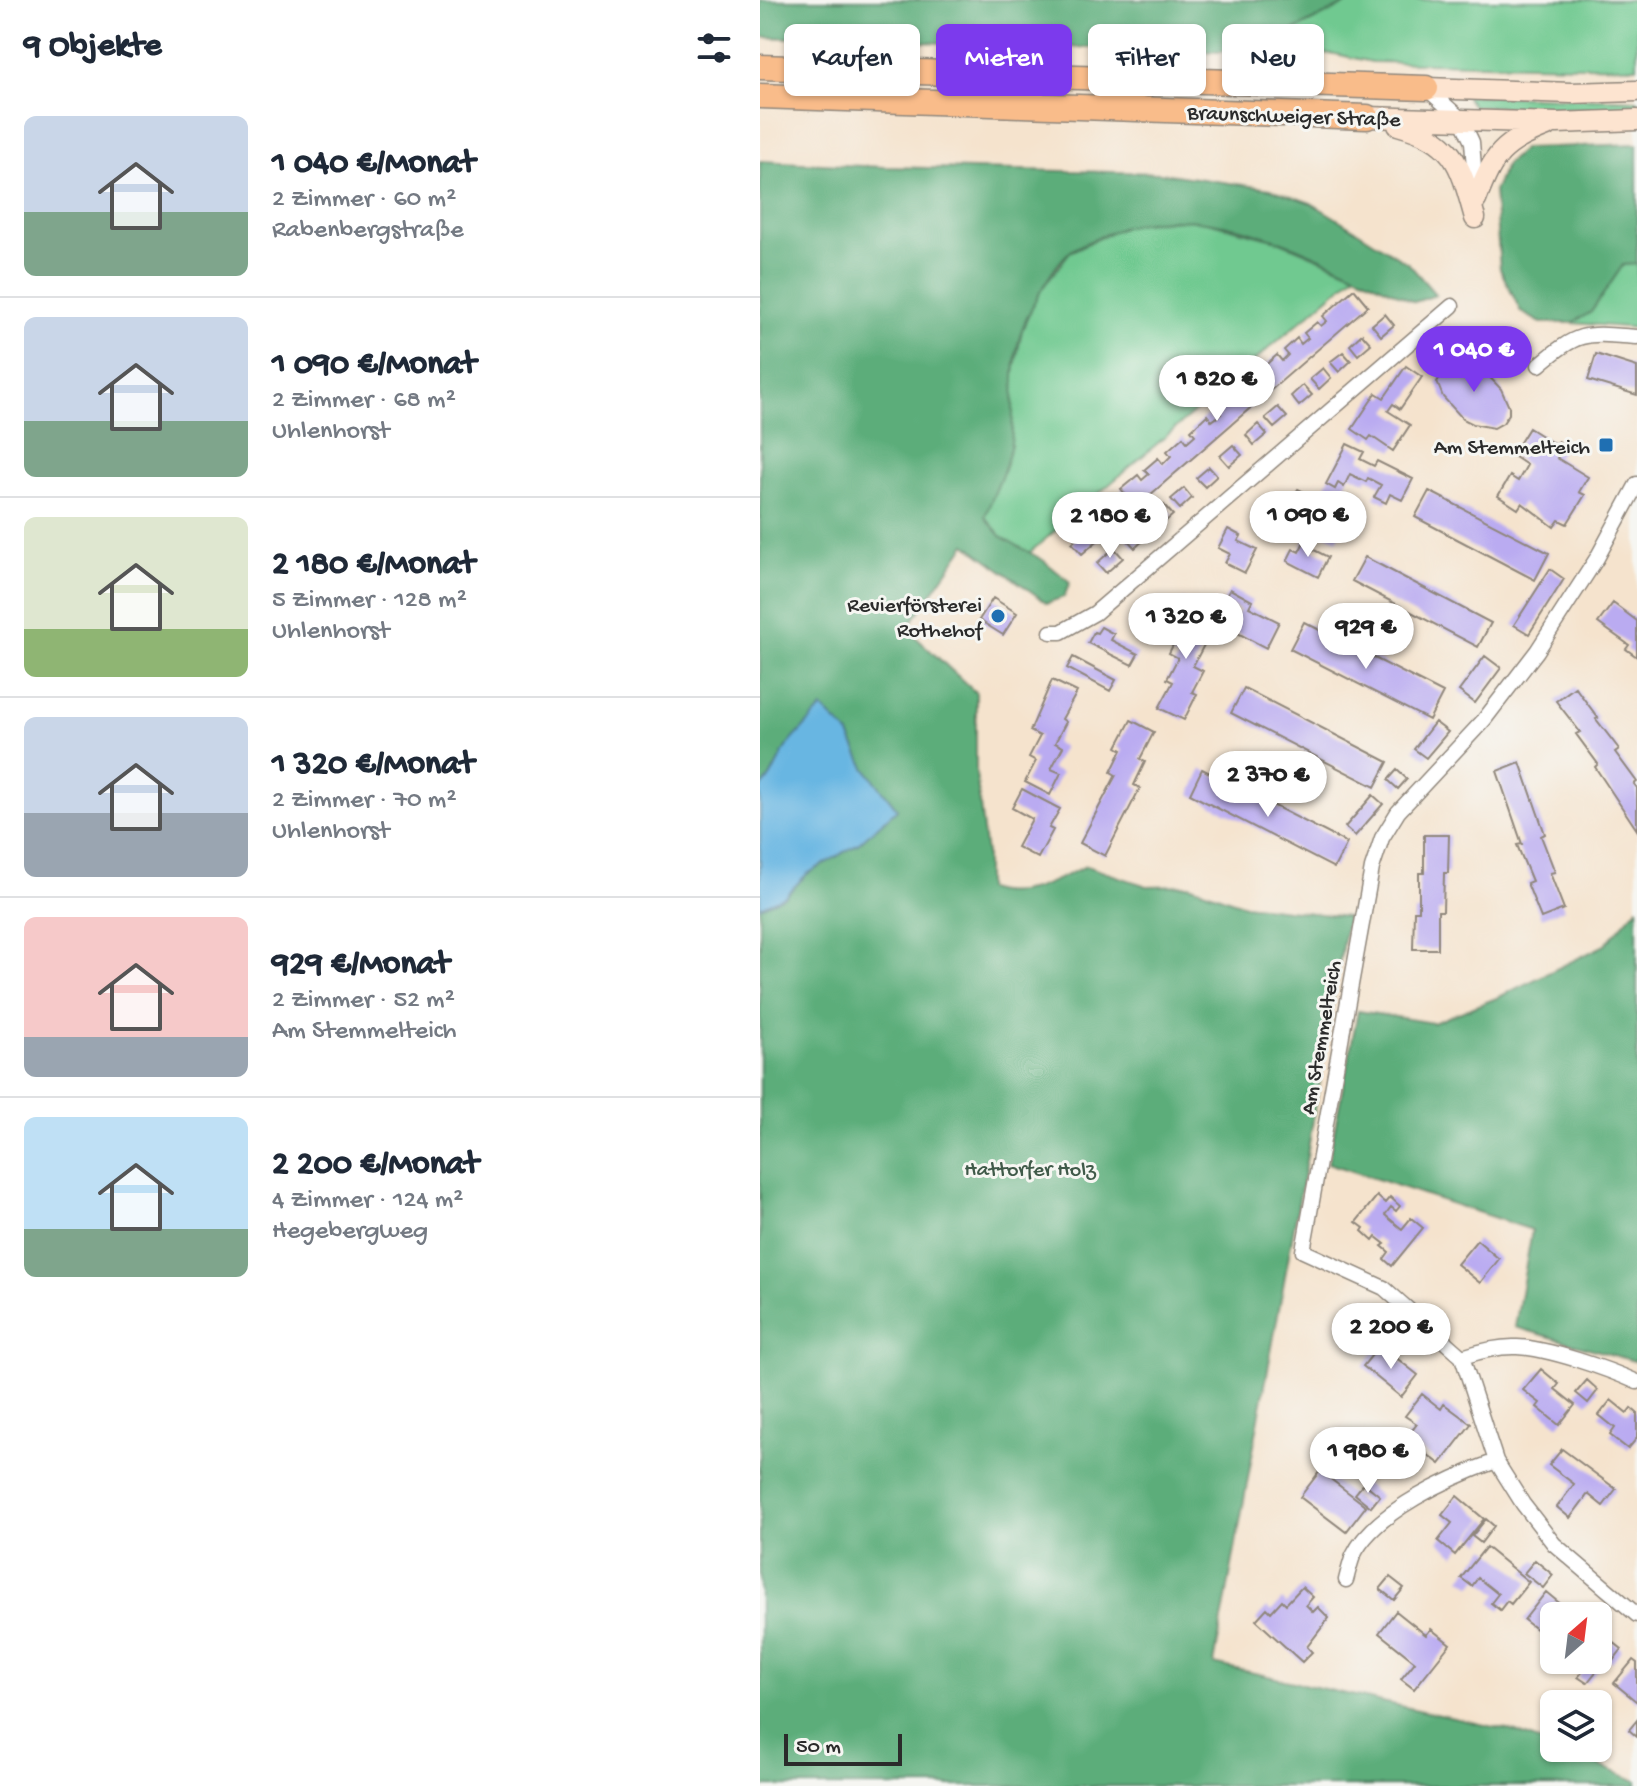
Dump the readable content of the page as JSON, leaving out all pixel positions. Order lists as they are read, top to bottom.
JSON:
{
  "streets": {
    "highway": ["Braunschweiger Straße"],
    "street": ["Am Stemmelteich"]
  },
  "parks": ["Hattorfer Holz"],
  "places": {
    "transit": ["Am Stemmelteich"],
    "other": ["Revierförsterei Rothehof"]
  },
  "scale_bar": "50 m",
  "north": "top right",
  "page": {
    "heading": "9 Objekte",
    "chip": [
      "Kaufen",
      "Mieten",
      "Filter",
      "Neu"
    ],
    "list": [
      {
        "name": "1 040 €/Monat",
        "note": "2 Zimmer · 60 m² · Rabenbergstraße"
      },
      {
        "name": "1 090 €/Monat",
        "note": "2 Zimmer · 68 m² · Uhlenhorst"
      },
      {
        "name": "2 180 €/Monat",
        "note": "5 Zimmer · 128 m² · Uhlenhorst"
      },
      {
        "name": "1 320 €/Monat",
        "note": "2 Zimmer · 70 m² · Uhlenhorst"
      },
      {
        "name": "929 €/Monat",
        "note": "2 Zimmer · 52 m² · Am Stemmelteich"
      },
      {
        "name": "2 200 €/Monat",
        "note": "4 Zimmer · 124 m² · Hegebergweg"
      }
    ],
    "price": [
      "1 040 €",
      "1 820 €",
      "1 090 €",
      "2 180 €",
      "1 320 €",
      "929 €",
      "2 370 €",
      "2 200 €",
      "1 980 €"
    ],
    "scale": "50 m"
  }
}
